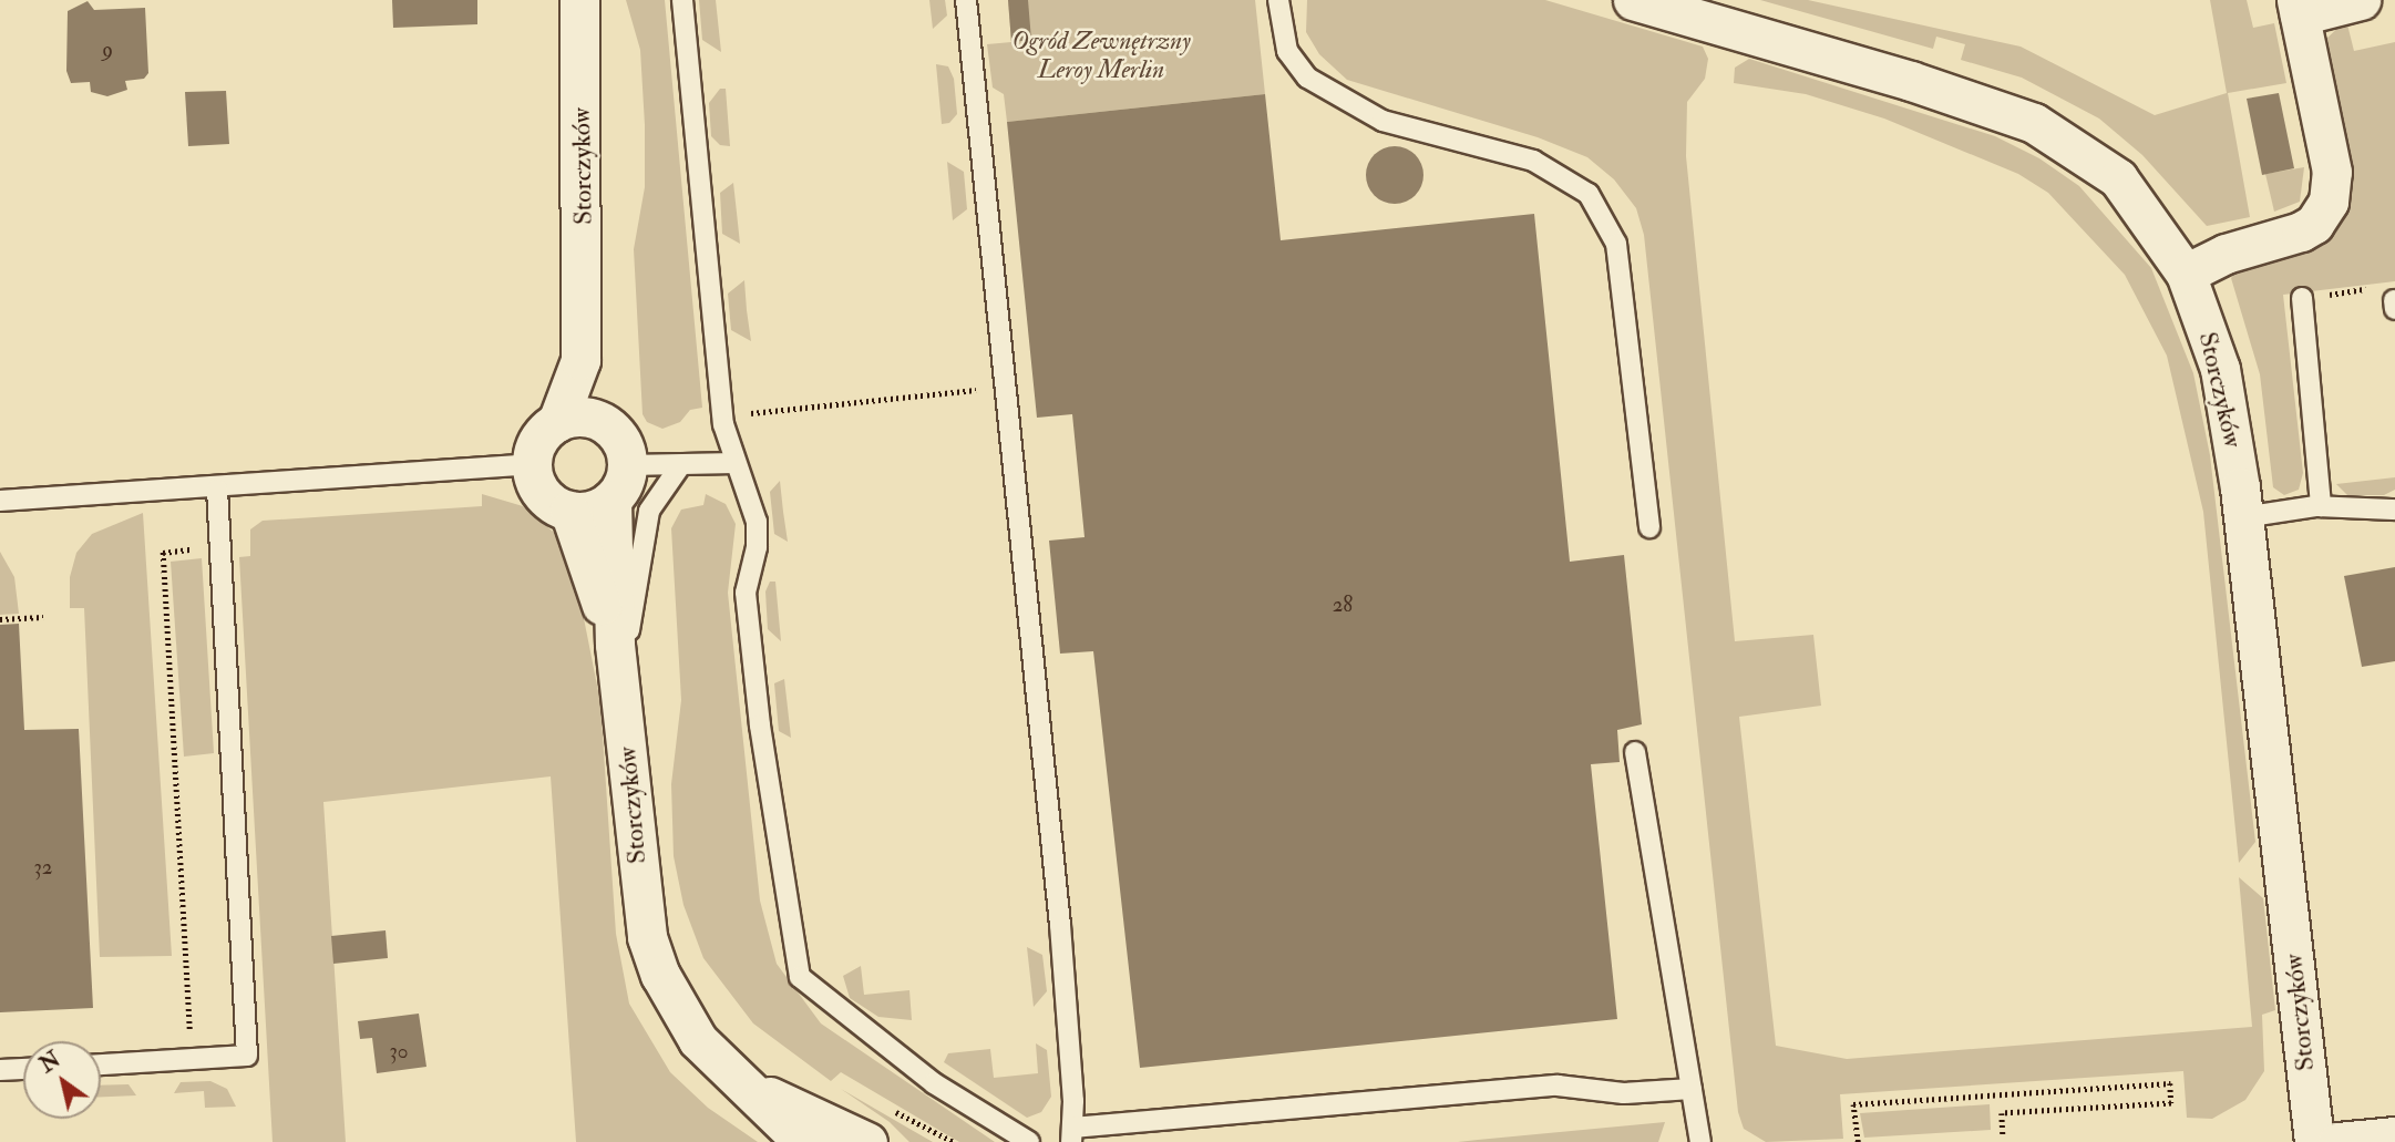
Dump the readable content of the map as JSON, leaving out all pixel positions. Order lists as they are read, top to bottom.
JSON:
{
  "streets": {
    "street": ["Storczyków"]
  },
  "parks": ["Ogród Zewnętrzny Leroy Merlin"],
  "house_numbers": [
    "9",
    "28",
    "32",
    "30"
  ],
  "north": "top left"
}
